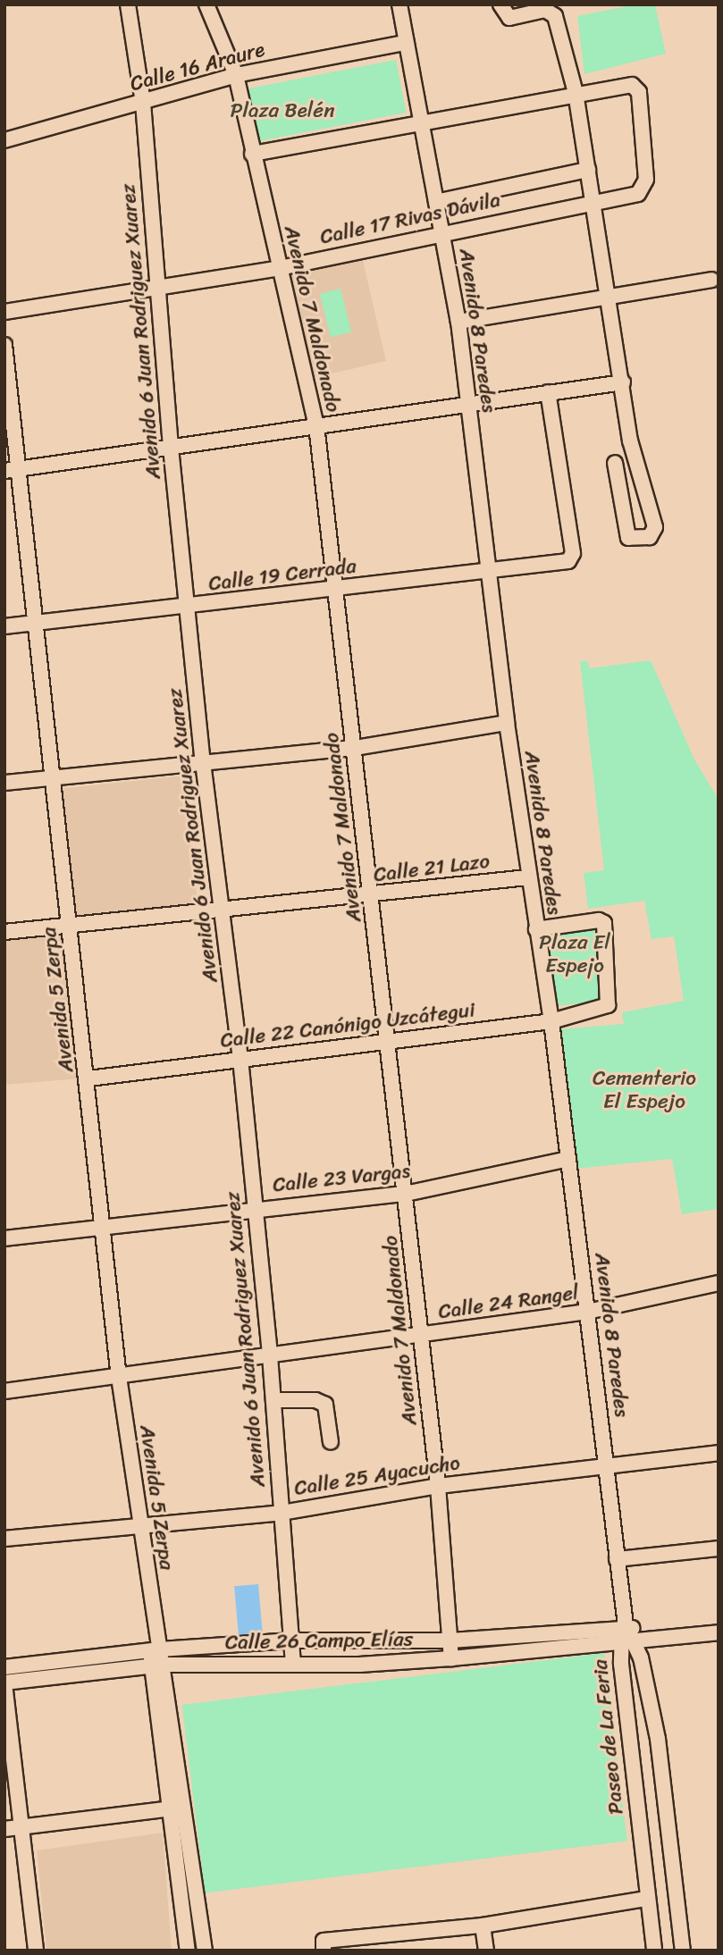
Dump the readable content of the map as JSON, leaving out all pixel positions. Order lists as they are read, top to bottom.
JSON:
{
  "streets": {
    "street": [
      "Calle 16 Araure",
      "Calle 17 Rivas Dávila",
      "Avenido 7 Maldonado",
      "Avenido 8 Paredes",
      "Avenido 6 Juan Rodriguez Xuarez",
      "Calle 19 Cerrada",
      "Calle 21 Lazo",
      "Avenida 5 Zerpa",
      "Calle 22 Canónigo Uzcátegui",
      "Calle 23 Vargas",
      "Calle 24 Rangel",
      "Calle 25 Ayacucho",
      "Calle 26 Campo Elías",
      "Paseo de La Feria"
    ]
  },
  "crossings": [
    ["Calle 16 Araure", "Avenido 7 Maldonado"],
    ["Calle 16 Araure", "Avenido 8 Paredes"],
    ["Calle 16 Araure", "Avenido 6 Juan Rodriguez Xuarez"],
    ["Calle 17 Rivas Dávila", "Avenido 7 Maldonado"],
    ["Calle 17 Rivas Dávila", "Avenido 8 Paredes"],
    ["Calle 17 Rivas Dávila", "Avenido 6 Juan Rodriguez Xuarez"],
    ["Avenido 7 Maldonado", "Calle 19 Cerrada"],
    ["Avenido 7 Maldonado", "Calle 21 Lazo"],
    ["Avenido 7 Maldonado", "Calle 22 Canónigo Uzcátegui"],
    ["Avenido 7 Maldonado", "Calle 23 Vargas"],
    ["Avenido 7 Maldonado", "Calle 24 Rangel"],
    ["Avenido 7 Maldonado", "Calle 25 Ayacucho"],
    ["Avenido 7 Maldonado", "Calle 26 Campo Elías"],
    ["Avenido 8 Paredes", "Calle 19 Cerrada"],
    ["Avenido 8 Paredes", "Calle 21 Lazo"],
    ["Avenido 8 Paredes", "Calle 22 Canónigo Uzcátegui"],
    ["Avenido 8 Paredes", "Calle 23 Vargas"],
    ["Avenido 8 Paredes", "Calle 24 Rangel"],
    ["Avenido 8 Paredes", "Calle 25 Ayacucho"],
    ["Avenido 8 Paredes", "Calle 26 Campo Elías"],
    ["Avenido 8 Paredes", "Paseo de La Feria"],
    ["Avenido 6 Juan Rodriguez Xuarez", "Calle 19 Cerrada"],
    ["Avenido 6 Juan Rodriguez Xuarez", "Calle 21 Lazo"],
    ["Avenido 6 Juan Rodriguez Xuarez", "Calle 22 Canónigo Uzcátegui"],
    ["Avenido 6 Juan Rodriguez Xuarez", "Calle 23 Vargas"],
    ["Avenido 6 Juan Rodriguez Xuarez", "Calle 24 Rangel"],
    ["Avenido 6 Juan Rodriguez Xuarez", "Calle 25 Ayacucho"],
    ["Avenido 6 Juan Rodriguez Xuarez", "Calle 26 Campo Elías"],
    ["Calle 19 Cerrada", "Avenida 5 Zerpa"],
    ["Calle 21 Lazo", "Avenida 5 Zerpa"],
    ["Avenida 5 Zerpa", "Calle 22 Canónigo Uzcátegui"],
    ["Avenida 5 Zerpa", "Calle 23 Vargas"],
    ["Avenida 5 Zerpa", "Calle 24 Rangel"],
    ["Avenida 5 Zerpa", "Calle 25 Ayacucho"],
    ["Avenida 5 Zerpa", "Calle 26 Campo Elías"],
    ["Calle 26 Campo Elías", "Paseo de La Feria"]
  ],
  "parks": ["Plaza Belén", "Plaza El Espejo", "Cementerio El Espejo"]
}
